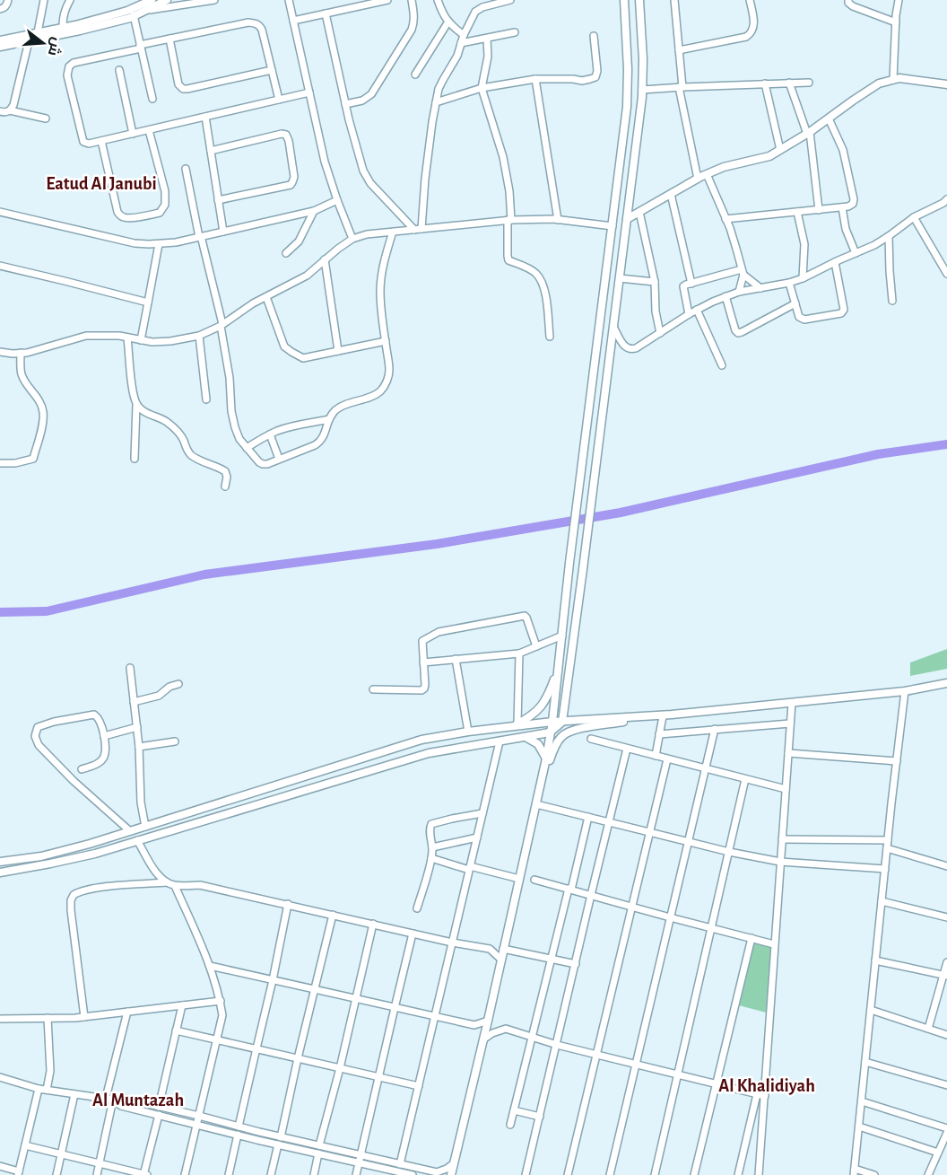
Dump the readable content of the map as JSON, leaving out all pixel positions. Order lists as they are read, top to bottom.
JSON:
{
  "districts": ["Eatud Al Janubi", "Al Khalidiyah", "Al Muntazah"],
  "north": "right"
}
